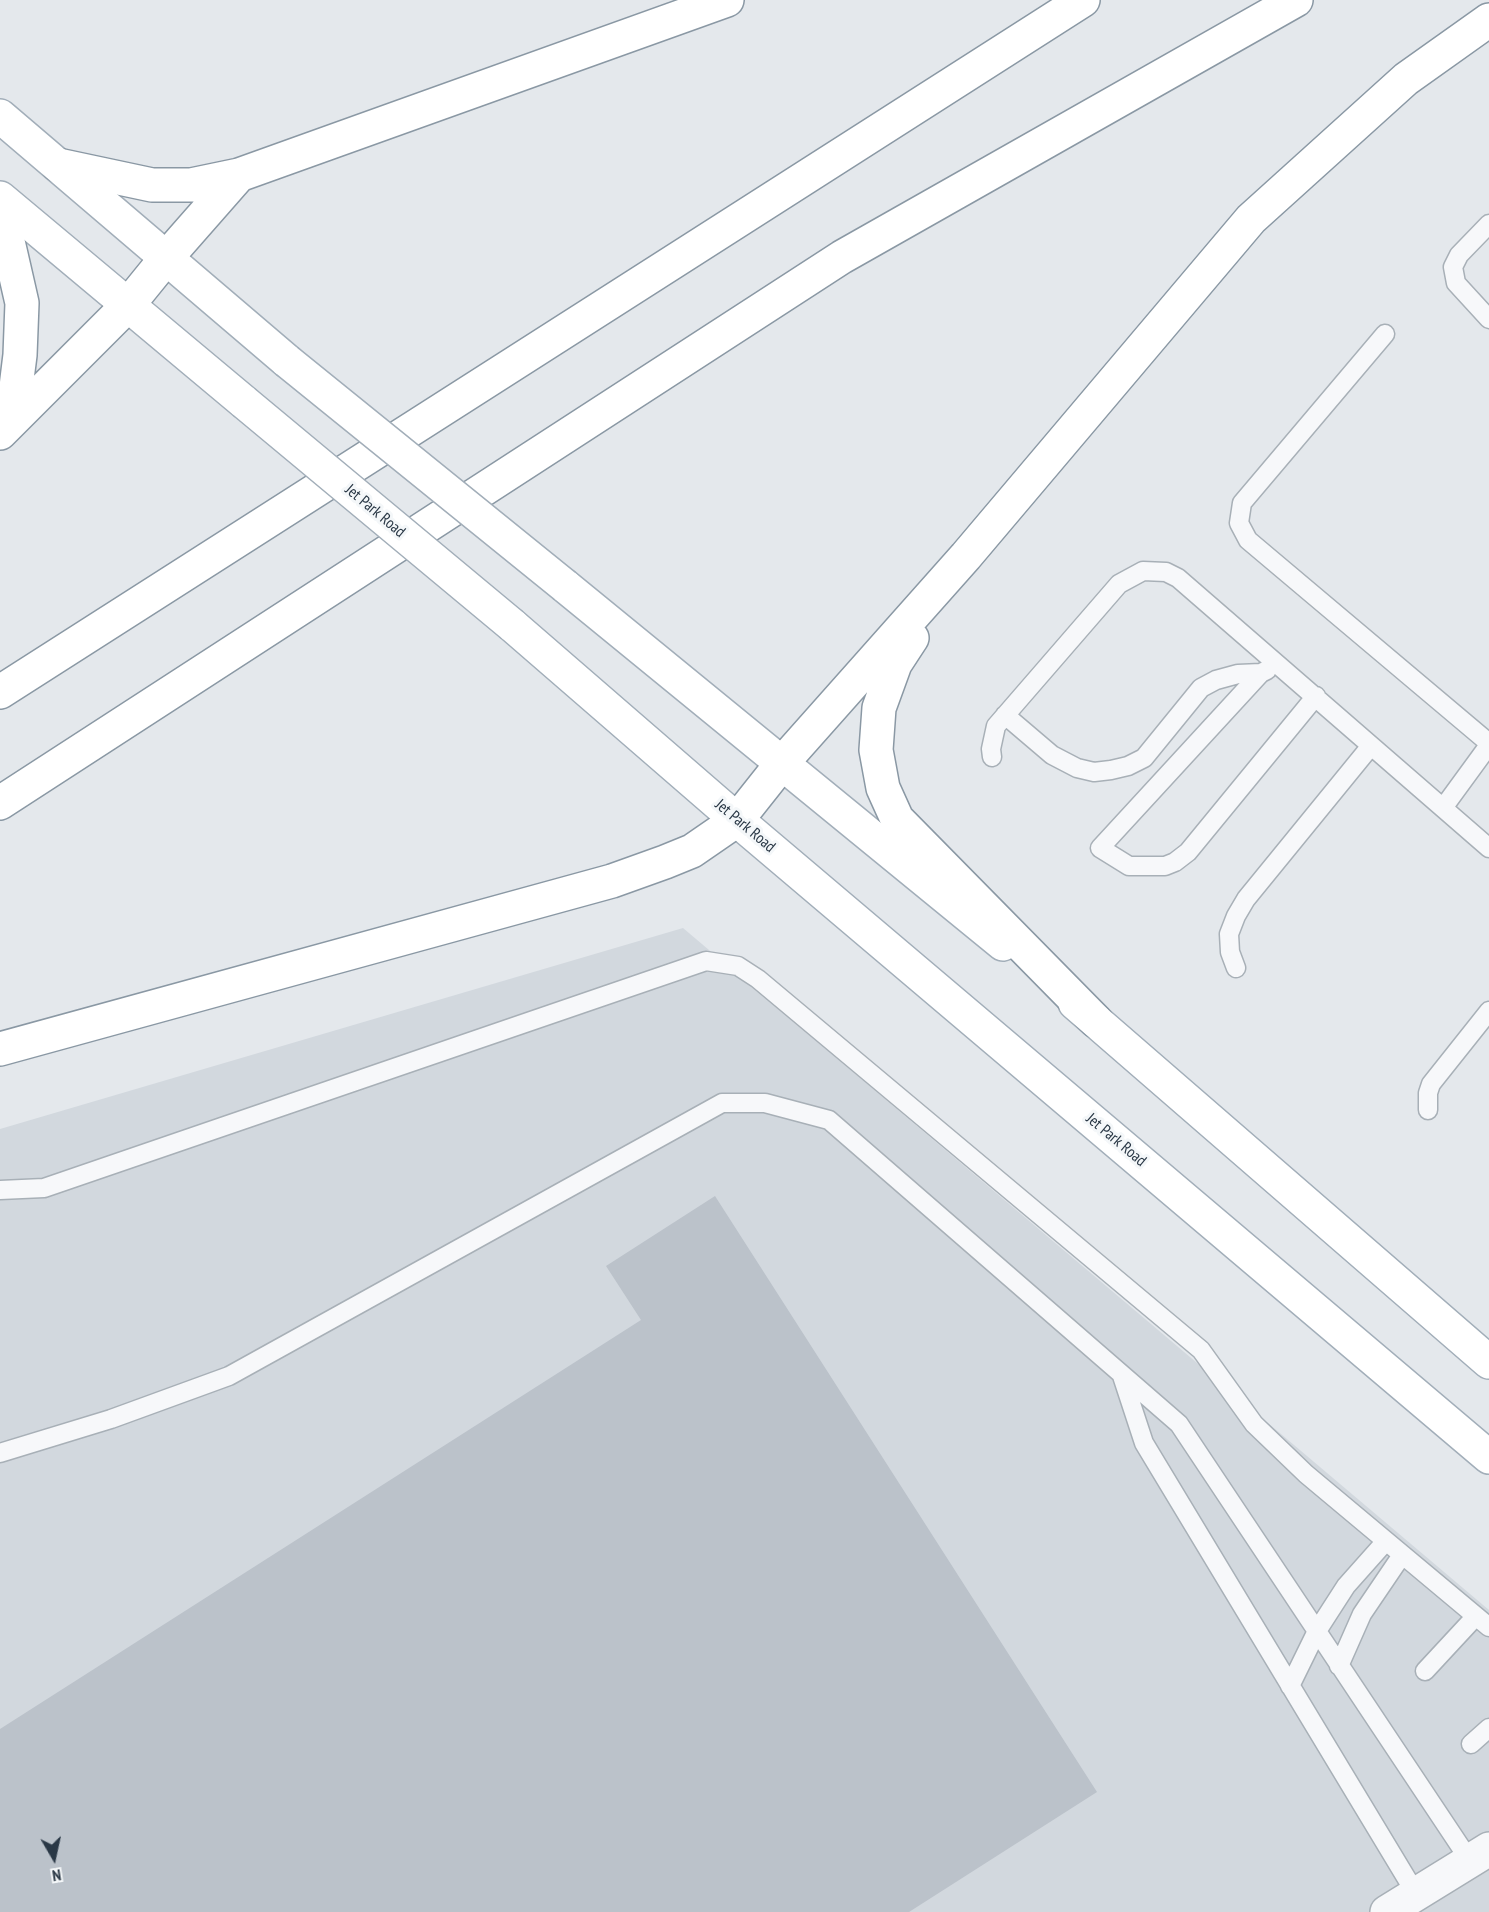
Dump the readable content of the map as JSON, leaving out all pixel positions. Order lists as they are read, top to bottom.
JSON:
{
  "streets": {
    "main road": ["Jet Park Road"]
  },
  "north": "bottom"
}
